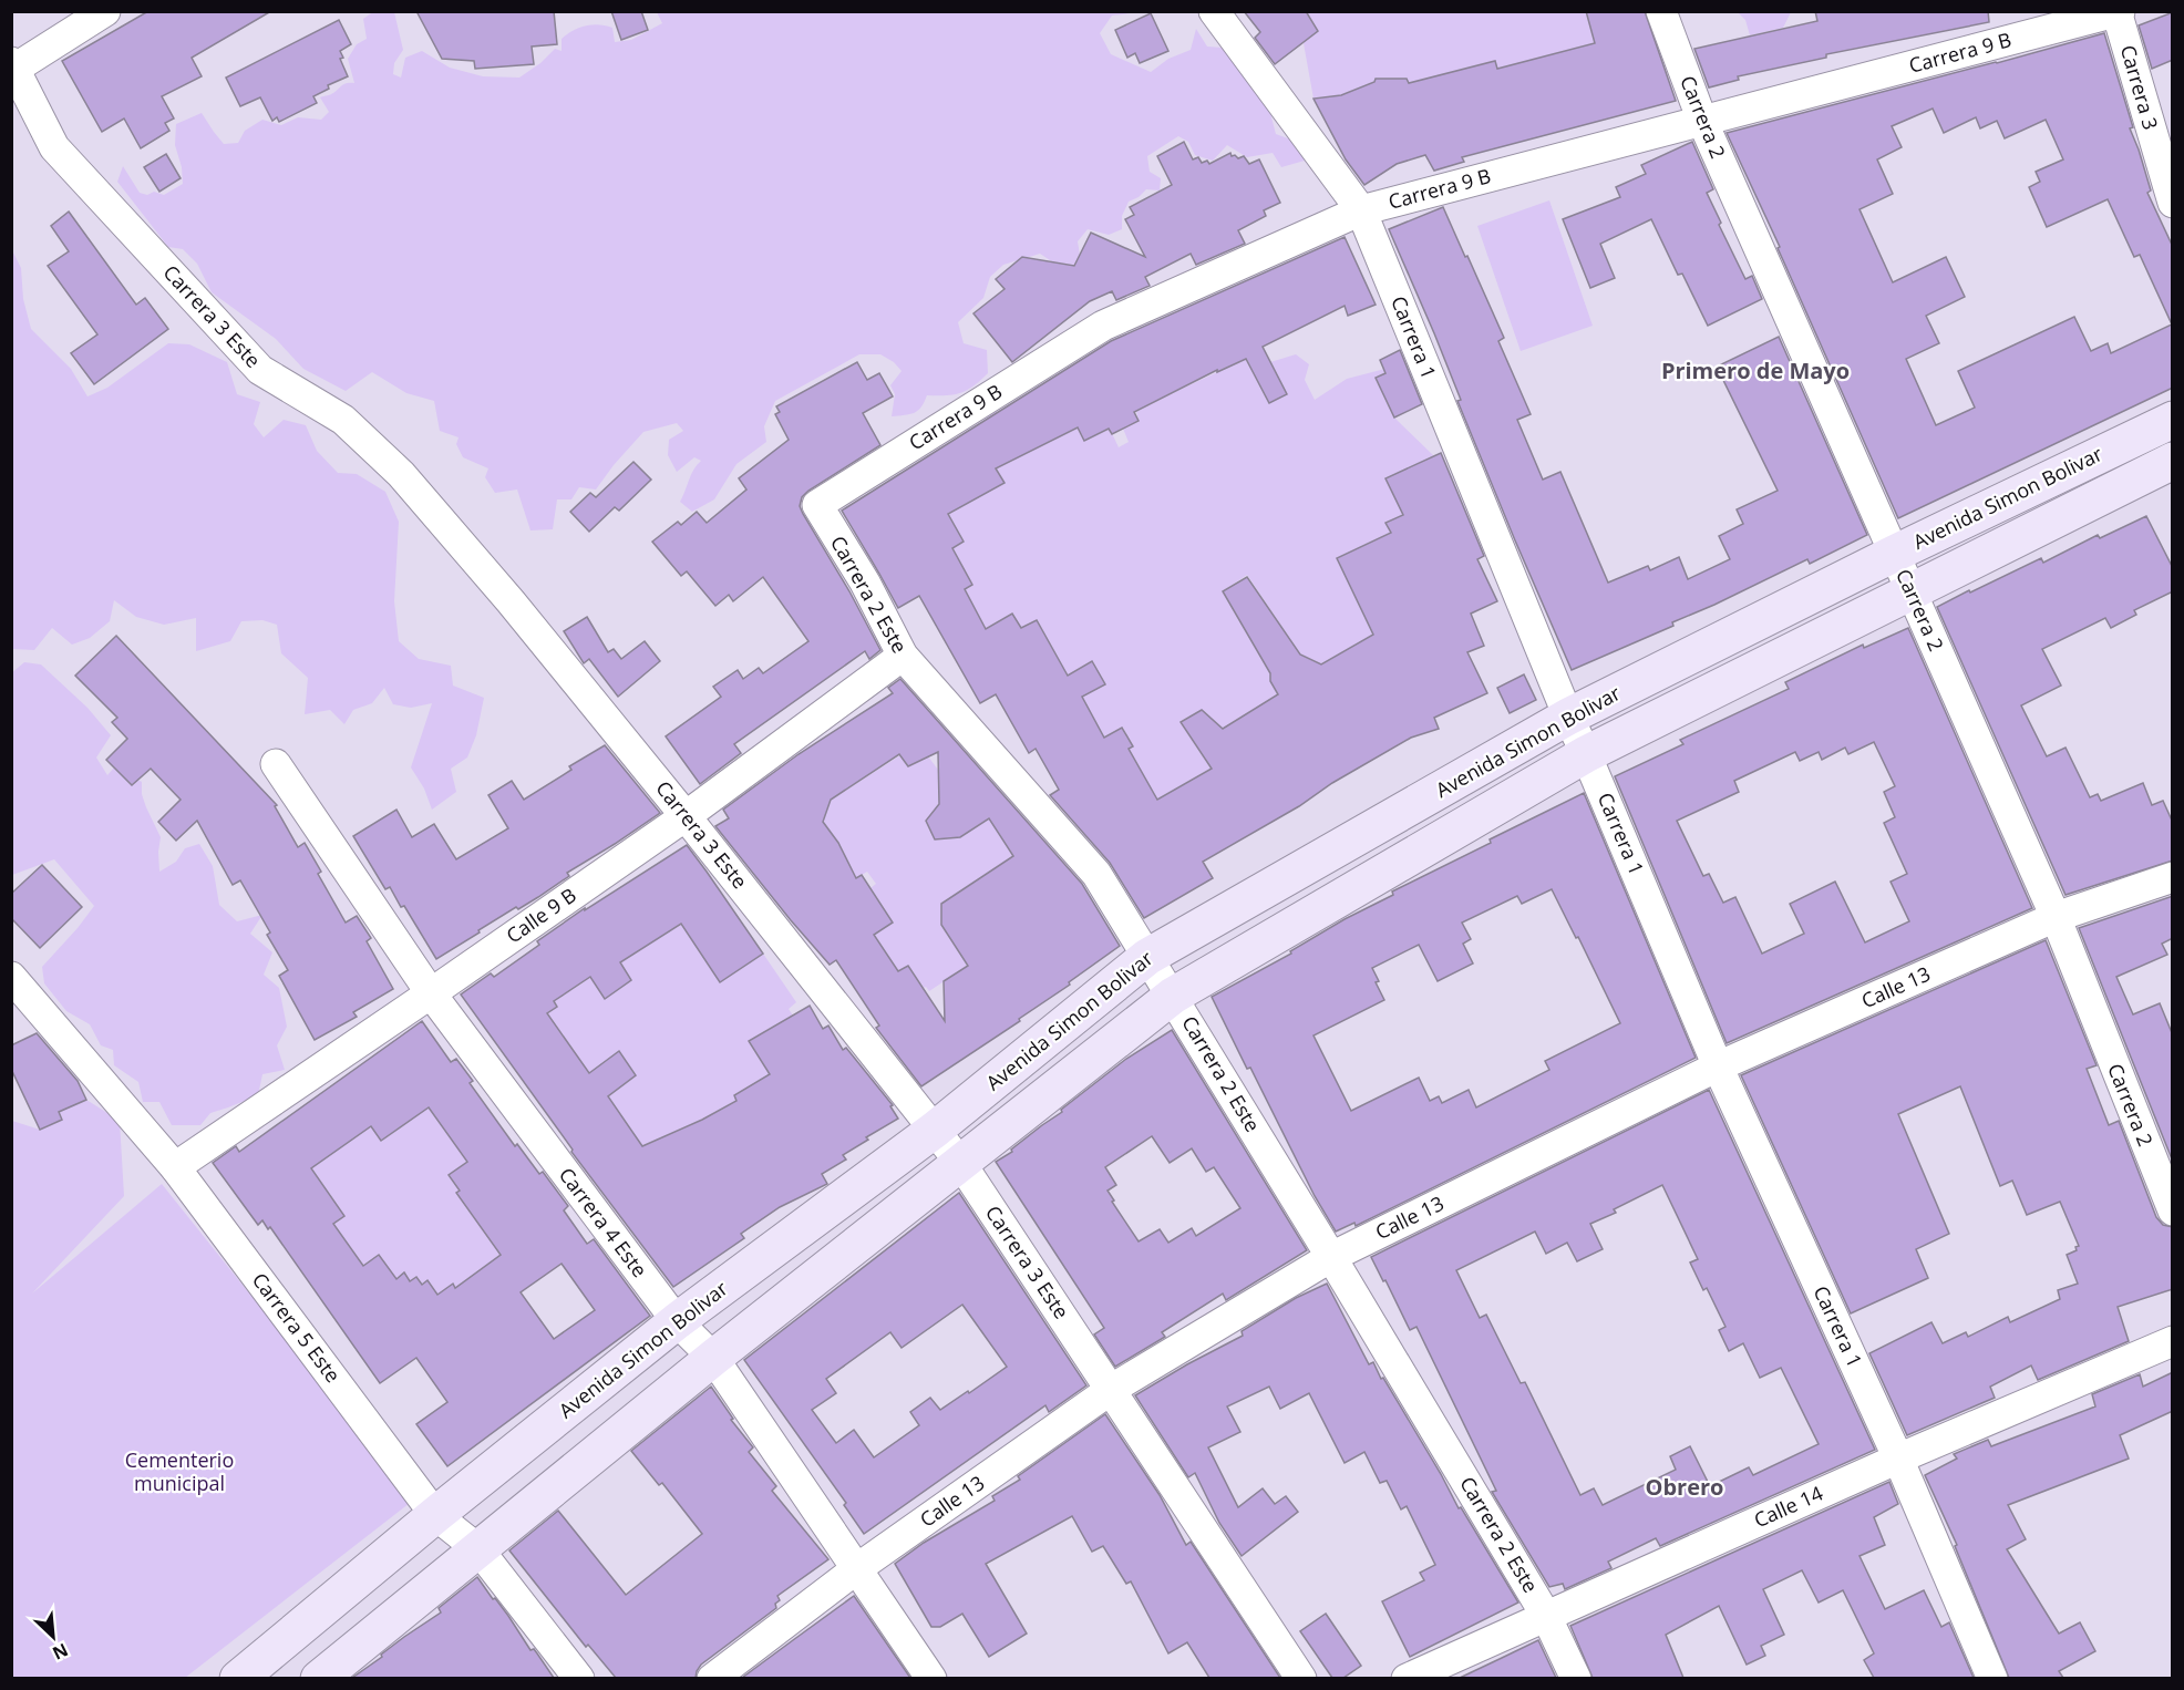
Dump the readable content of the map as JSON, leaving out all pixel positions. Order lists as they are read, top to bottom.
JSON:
{
  "streets": {
    "main road": ["Avenida Simon Bolivar"],
    "street": [
      "Carrera 9 B",
      "Carrera 3",
      "Carrera 2",
      "Carrera 3 Este",
      "Carrera 1",
      "Carrera 2 Este",
      "Calle 9 B",
      "Calle 13",
      "Carrera 4 Este",
      "Carrera 5 Este",
      "Calle 14"
    ]
  },
  "crossings": [
    ["Carrera 9 B", "Carrera 3"],
    ["Carrera 9 B", "Carrera 2"],
    ["Carrera 9 B", "Carrera 1"],
    ["Carrera 9 B", "Carrera 2 Este"],
    ["Carrera 2", "Avenida Simon Bolivar"],
    ["Carrera 2", "Calle 13"],
    ["Carrera 3 Este", "Avenida Simon Bolivar"],
    ["Carrera 3 Este", "Calle 9 B"],
    ["Carrera 3 Este", "Calle 13"],
    ["Carrera 1", "Avenida Simon Bolivar"],
    ["Carrera 1", "Calle 13"],
    ["Carrera 1", "Calle 14"],
    ["Avenida Simon Bolivar", "Carrera 2 Este"],
    ["Avenida Simon Bolivar", "Carrera 4 Este"],
    ["Avenida Simon Bolivar", "Carrera 5 Este"],
    ["Carrera 2 Este", "Calle 9 B"],
    ["Carrera 2 Este", "Calle 13"],
    ["Carrera 2 Este", "Calle 14"],
    ["Calle 9 B", "Carrera 4 Este"],
    ["Calle 9 B", "Carrera 5 Este"],
    ["Calle 13", "Carrera 4 Este"]
  ],
  "districts": ["Primero de Mayo", "Obrero"],
  "parks": ["Cementerio municipal"],
  "north": "bottom right"
}
